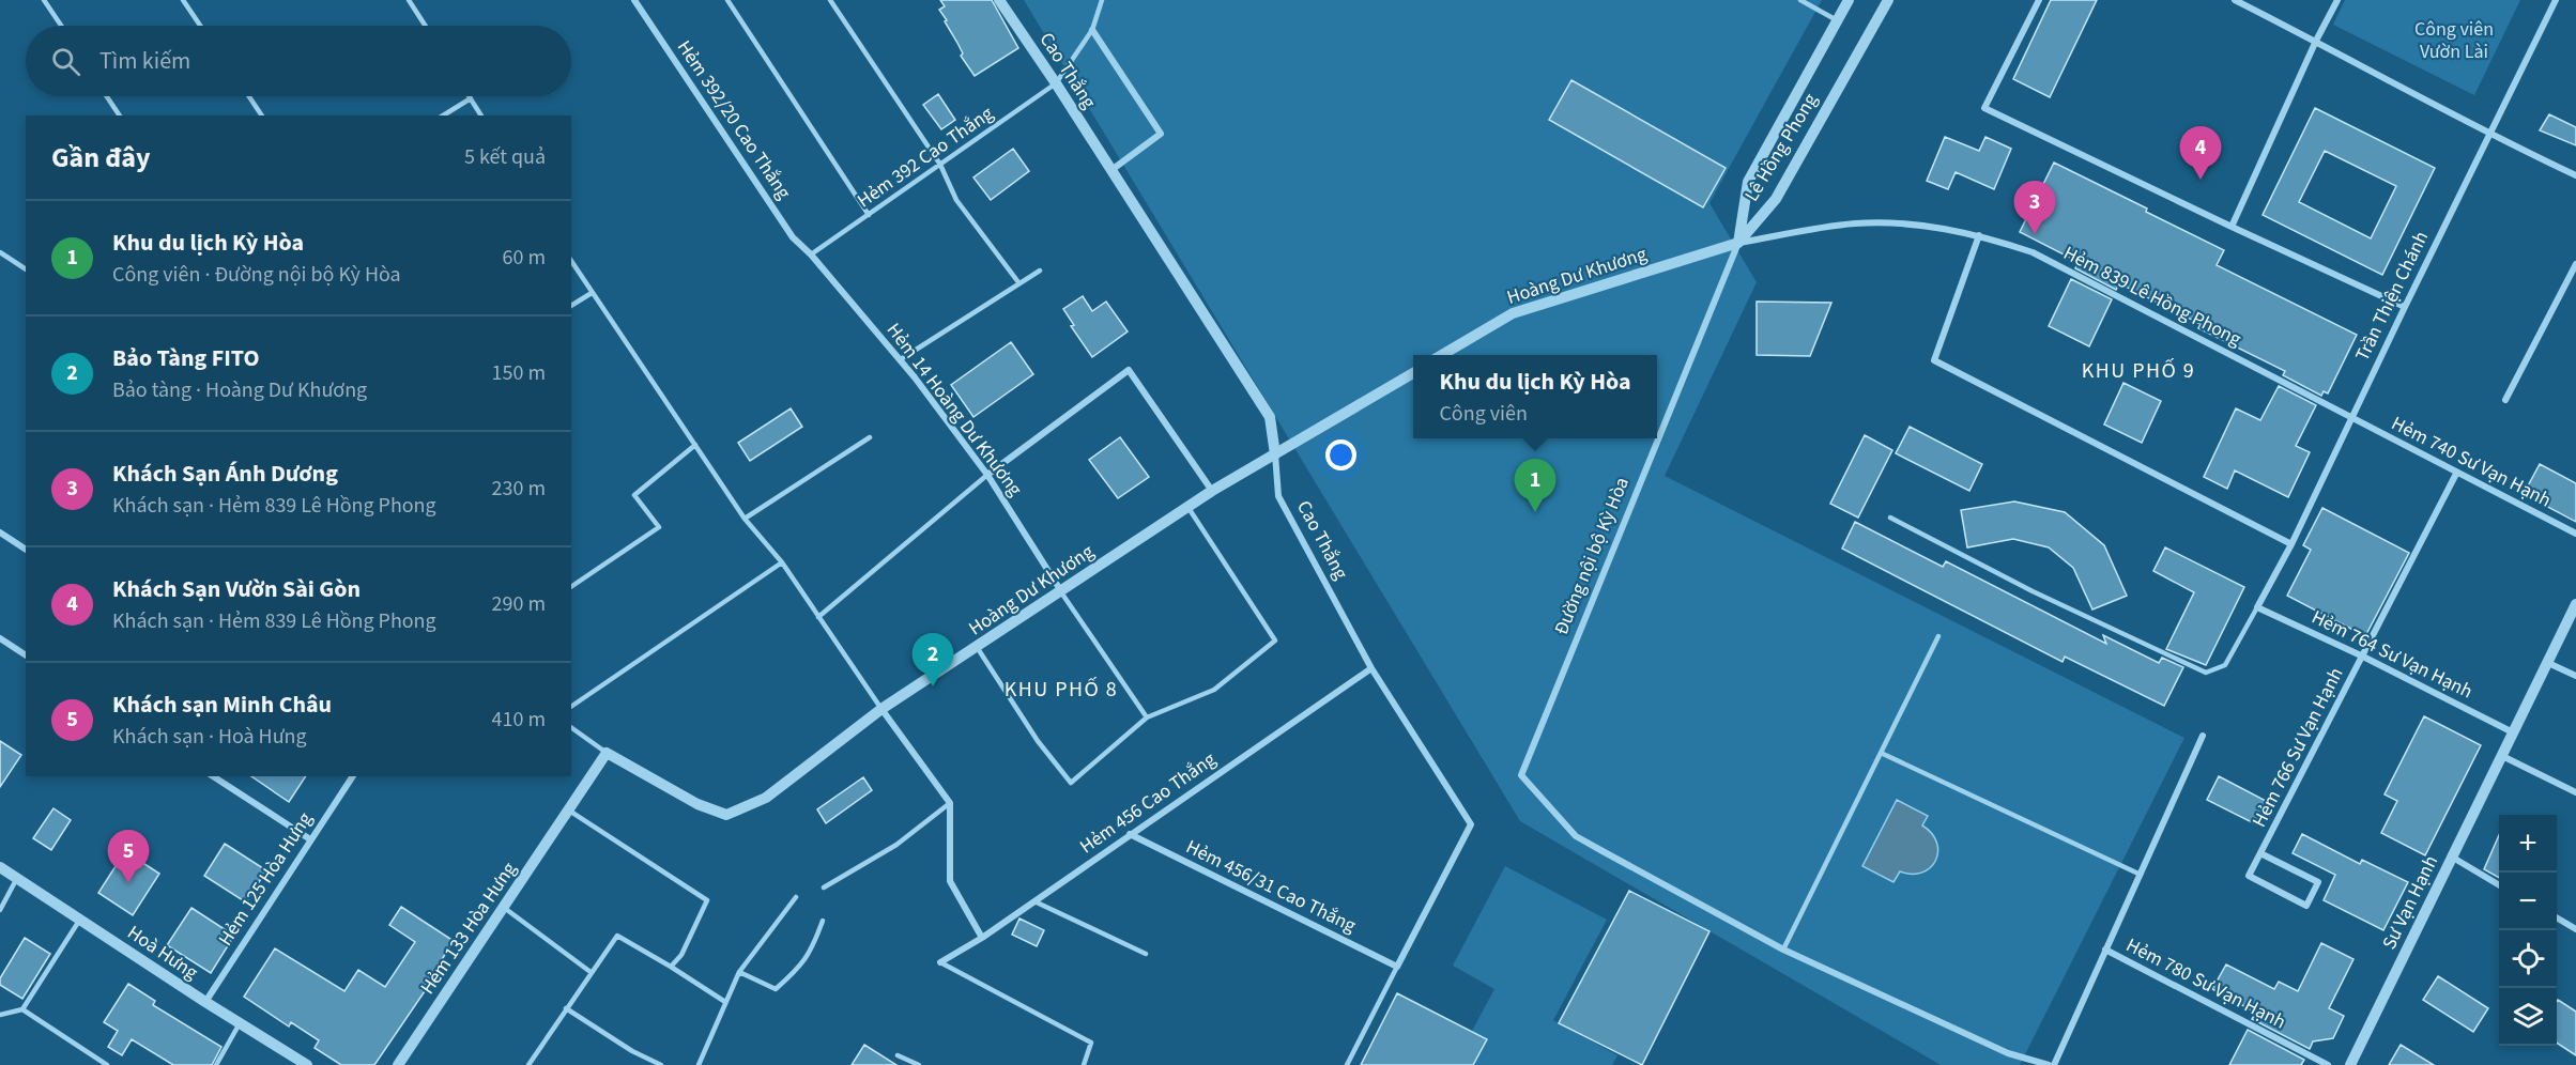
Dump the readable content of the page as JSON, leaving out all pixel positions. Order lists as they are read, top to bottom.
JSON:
{
  "streets": {
    "street": [
      "Cao Thắng",
      "Hẻm 392/20 Cao Thắng",
      "Lê Hồng Phong",
      "Hoàng Dư Khương",
      "Hẻm 839 Lê Hồng Phong",
      "Trần Thiện Chánh",
      "Hẻm 14 Hoàng Dư Khương",
      "Hẻm 740 Sư Vạn Hạnh",
      "Đường nội bộ Kỳ Hòa",
      "Hẻm 764 Sư Vạn Hạnh",
      "Hẻm 766 Sư Vạn Hạnh",
      "Hẻm 456 Cao Thắng",
      "Hẻm 125 Hòa Hưng",
      "Hẻm 456/31 Cao Thắng",
      "Sư Vạn Hạnh",
      "Hẻm 133 Hòa Hưng",
      "Hoà Hưng",
      "Hẻm 780 Sư Vạn Hạnh"
    ],
    "lane": ["Hẻm 392 Cao Thắng"]
  },
  "crossings": [
    ["Cao Thắng", "Hẻm 392 Cao Thắng"],
    ["Cao Thắng", "Hoàng Dư Khương"],
    ["Cao Thắng", "Hẻm 456 Cao Thắng"],
    ["Cao Thắng", "Hẻm 456/31 Cao Thắng"],
    ["Hẻm 392/20 Cao Thắng", "Hẻm 392 Cao Thắng"],
    ["Hẻm 392/20 Cao Thắng", "Hẻm 14 Hoàng Dư Khương"],
    ["Lê Hồng Phong", "Hoàng Dư Khương"],
    ["Lê Hồng Phong", "Hẻm 839 Lê Hồng Phong"],
    ["Lê Hồng Phong", "Đường nội bộ Kỳ Hòa"],
    ["Hẻm 392 Cao Thắng", "Hẻm 14 Hoàng Dư Khương"],
    ["Hoàng Dư Khương", "Hẻm 839 Lê Hồng Phong"],
    ["Hoàng Dư Khương", "Hẻm 14 Hoàng Dư Khương"],
    ["Hoàng Dư Khương", "Đường nội bộ Kỳ Hòa"],
    ["Hoàng Dư Khương", "Hẻm 133 Hòa Hưng"],
    ["Hẻm 839 Lê Hồng Phong", "Trần Thiện Chánh"],
    ["Hẻm 839 Lê Hồng Phong", "Hẻm 740 Sư Vạn Hạnh"],
    ["Hẻm 839 Lê Hồng Phong", "Đường nội bộ Kỳ Hòa"],
    ["Trần Thiện Chánh", "Hẻm 740 Sư Vạn Hạnh"],
    ["Trần Thiện Chánh", "Hẻm 764 Sư Vạn Hạnh"],
    ["Hẻm 740 Sư Vạn Hạnh", "Hẻm 766 Sư Vạn Hạnh"],
    ["Hẻm 764 Sư Vạn Hạnh", "Hẻm 766 Sư Vạn Hạnh"],
    ["Hẻm 764 Sư Vạn Hạnh", "Sư Vạn Hạnh"],
    ["Hẻm 456 Cao Thắng", "Hẻm 456/31 Cao Thắng"],
    ["Hẻm 125 Hòa Hưng", "Hoà Hưng"]
  ],
  "districts": ["KHU PHỐ 9", "KHU PHỐ 8"],
  "parks": ["Công viên Vườn Lài"],
  "page": {
    "search": "Tìm kiếm",
    "heading": ["Gần đây", "5 kết quả"],
    "pins": [
      "4",
      "3",
      "1",
      "2",
      "5"
    ],
    "list": [
      {
        "mark": "1",
        "name": "Khu du lịch Kỳ Hòa",
        "note": "Công viên · Đường nội bộ Kỳ Hòa",
        "value": "60 m"
      },
      {
        "mark": "2",
        "name": "Bảo Tàng FITO",
        "note": "Bảo tàng · Hoàng Dư Khương",
        "value": "150 m"
      },
      {
        "mark": "3",
        "name": "Khách Sạn Ánh Dương",
        "note": "Khách sạn · Hẻm 839 Lê Hồng Phong",
        "value": "230 m"
      },
      {
        "mark": "4",
        "name": "Khách Sạn Vườn Sài Gòn",
        "note": "Khách sạn · Hẻm 839 Lê Hồng Phong",
        "value": "290 m"
      },
      {
        "mark": "5",
        "name": "Khách sạn Minh Châu",
        "note": "Khách sạn · Hoà Hưng",
        "value": "410 m"
      }
    ],
    "popup": ["Khu du lịch Kỳ Hòa", "Công viên"],
    "map_buttons": ["+", "−"]
  }
}
